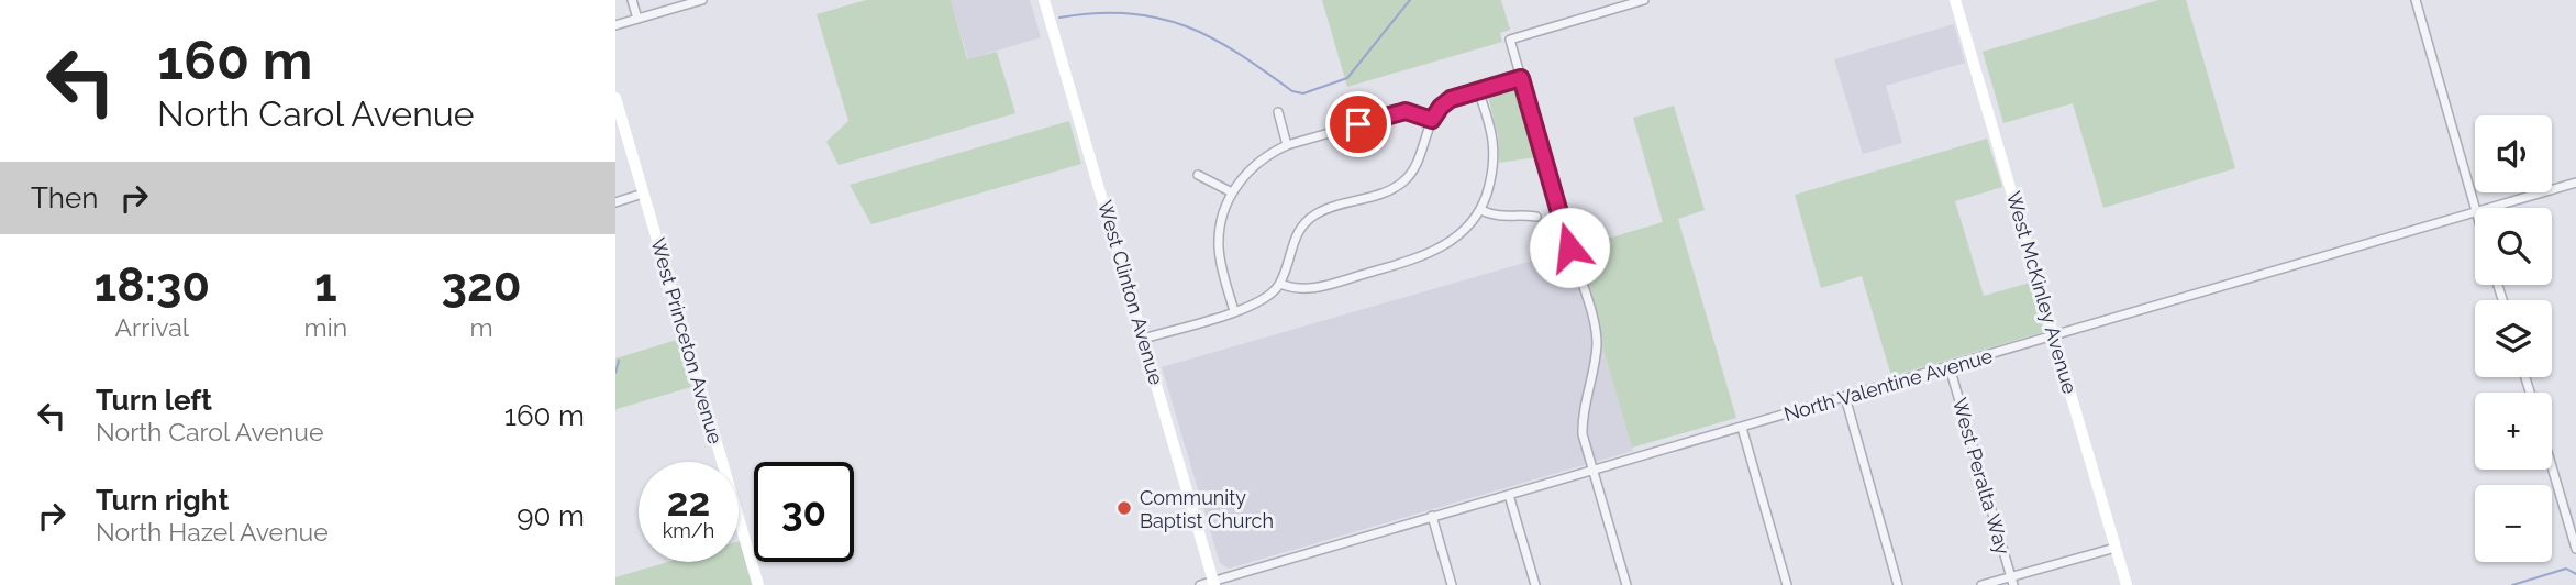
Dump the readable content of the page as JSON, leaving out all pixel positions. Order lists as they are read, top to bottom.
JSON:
{
  "streets": {
    "main road": ["West Clinton Avenue", "West McKinley Avenue", "West Princeton Avenue"],
    "street": ["North Valentine Avenue", "West Peralta Way"]
  },
  "crossings": [
    ["West Clinton Avenue", "North Valentine Avenue"],
    ["West McKinley Avenue", "North Valentine Avenue"],
    ["North Valentine Avenue", "West Peralta Way"]
  ],
  "places": ["Community Baptist Church"],
  "page": {
    "turn": ["160 m", "North Carol Avenue"],
    "map_buttons": ["+", "−"],
    "then": "Then",
    "eta": [
      "18:30",
      "Arrival",
      "1",
      "min",
      "320",
      "m"
    ],
    "list": [
      {
        "name": "Turn left",
        "note": "North Carol Avenue",
        "value": "160 m"
      },
      {
        "name": "Turn right",
        "note": "North Hazel Avenue",
        "value": "90 m"
      }
    ],
    "speed": "22 km/h",
    "limit": "30"
  }
}
